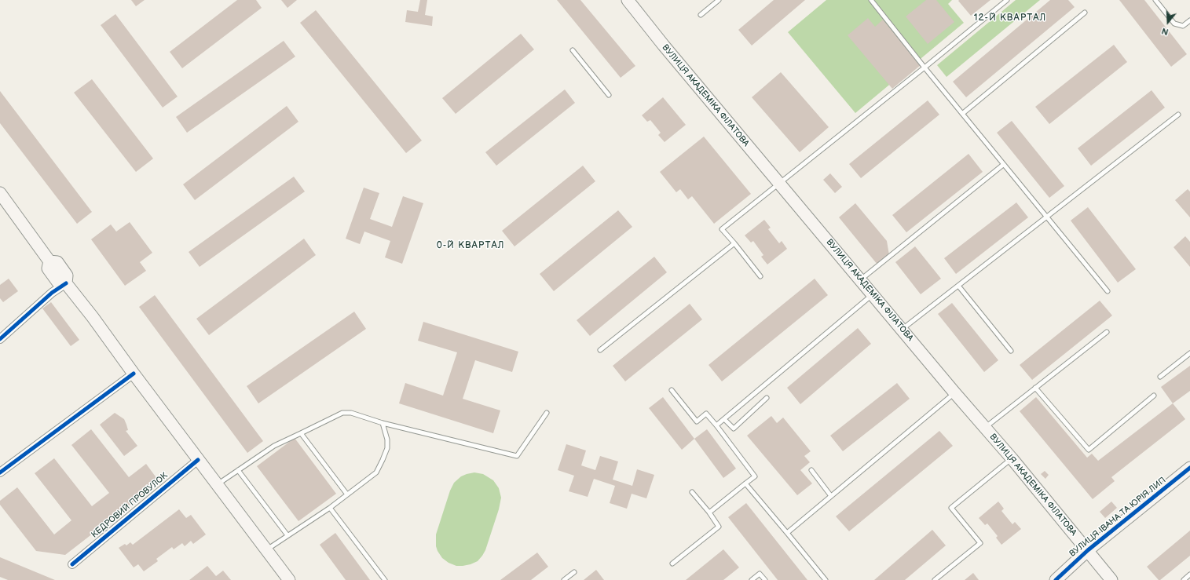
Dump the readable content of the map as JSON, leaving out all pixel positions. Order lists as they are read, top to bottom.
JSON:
{
  "streets": {
    "main road": ["ВУЛИЦЯ АКАДЕМІКА ФІЛАТОВА", "ВУЛИЦЯ ІВАНА ТА ЮРІЯ ЛИП"],
    "street": ["КЕДРОВИЙ ПРОВУЛОК"]
  },
  "crossings": [
    ["ВУЛИЦЯ АКАДЕМІКА ФІЛАТОВА", "ВУЛИЦЯ ІВАНА ТА ЮРІЯ ЛИП"]
  ],
  "districts": ["12-Й КВАРТАЛ", "0-Й КВАРТАЛ"],
  "north": "bottom"
}
